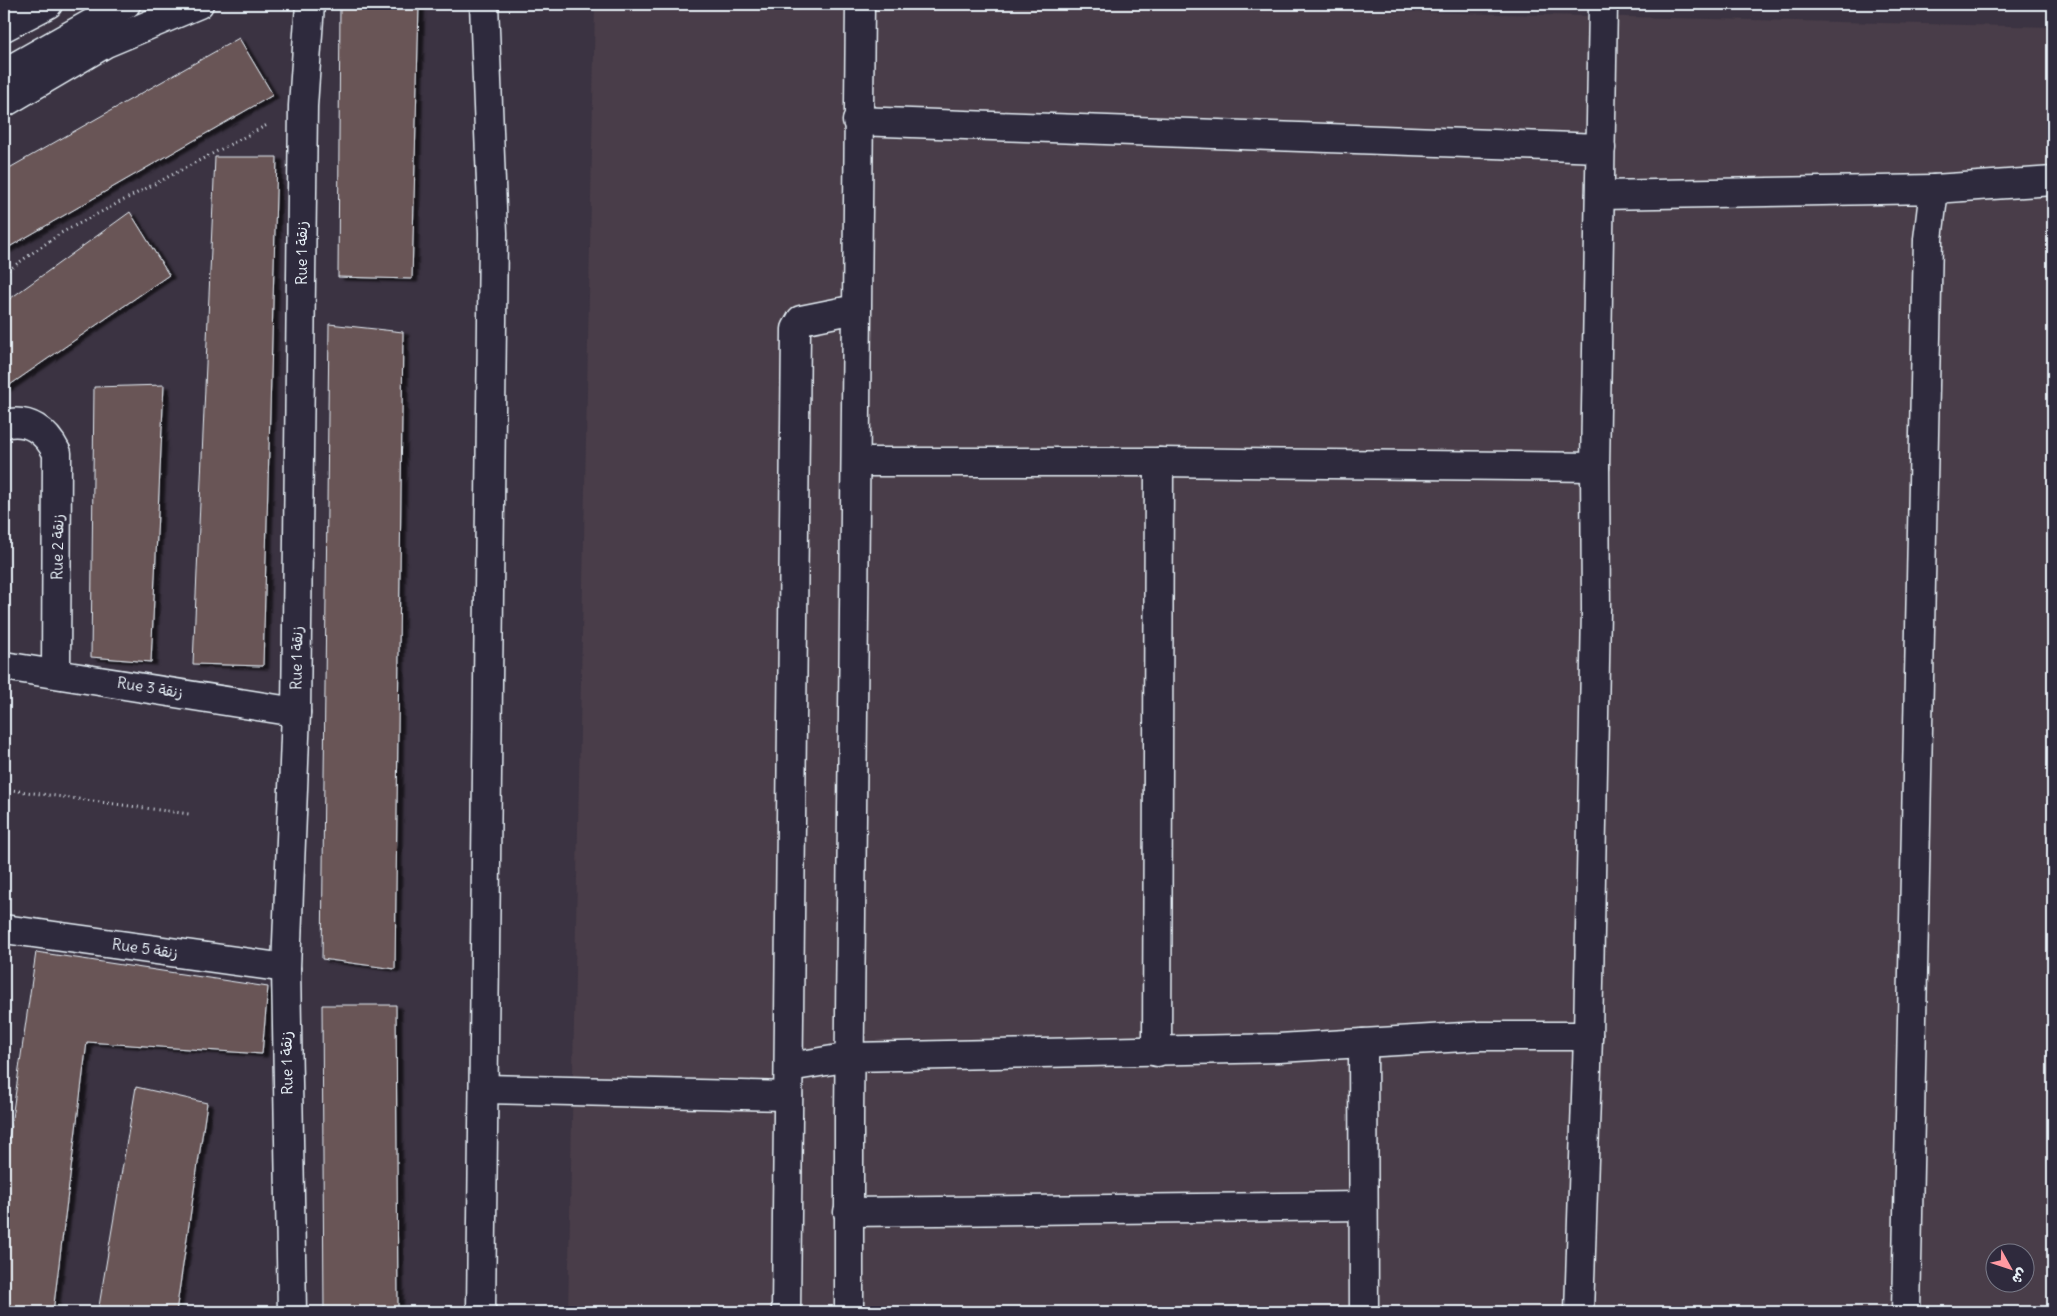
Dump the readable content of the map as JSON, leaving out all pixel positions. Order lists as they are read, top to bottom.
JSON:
{
  "streets": {
    "street": [
      "Rue 1 زنقة",
      "Rue 2 زنقة",
      "Rue 3 زنقة",
      "Rue 5 زنقة"
    ]
  },
  "crossings": [
    ["Rue 1 زنقة", "Rue 3 زنقة"],
    ["Rue 1 زنقة", "Rue 5 زنقة"],
    ["Rue 2 زنقة", "Rue 3 زنقة"]
  ],
  "north": "bottom right"
}
